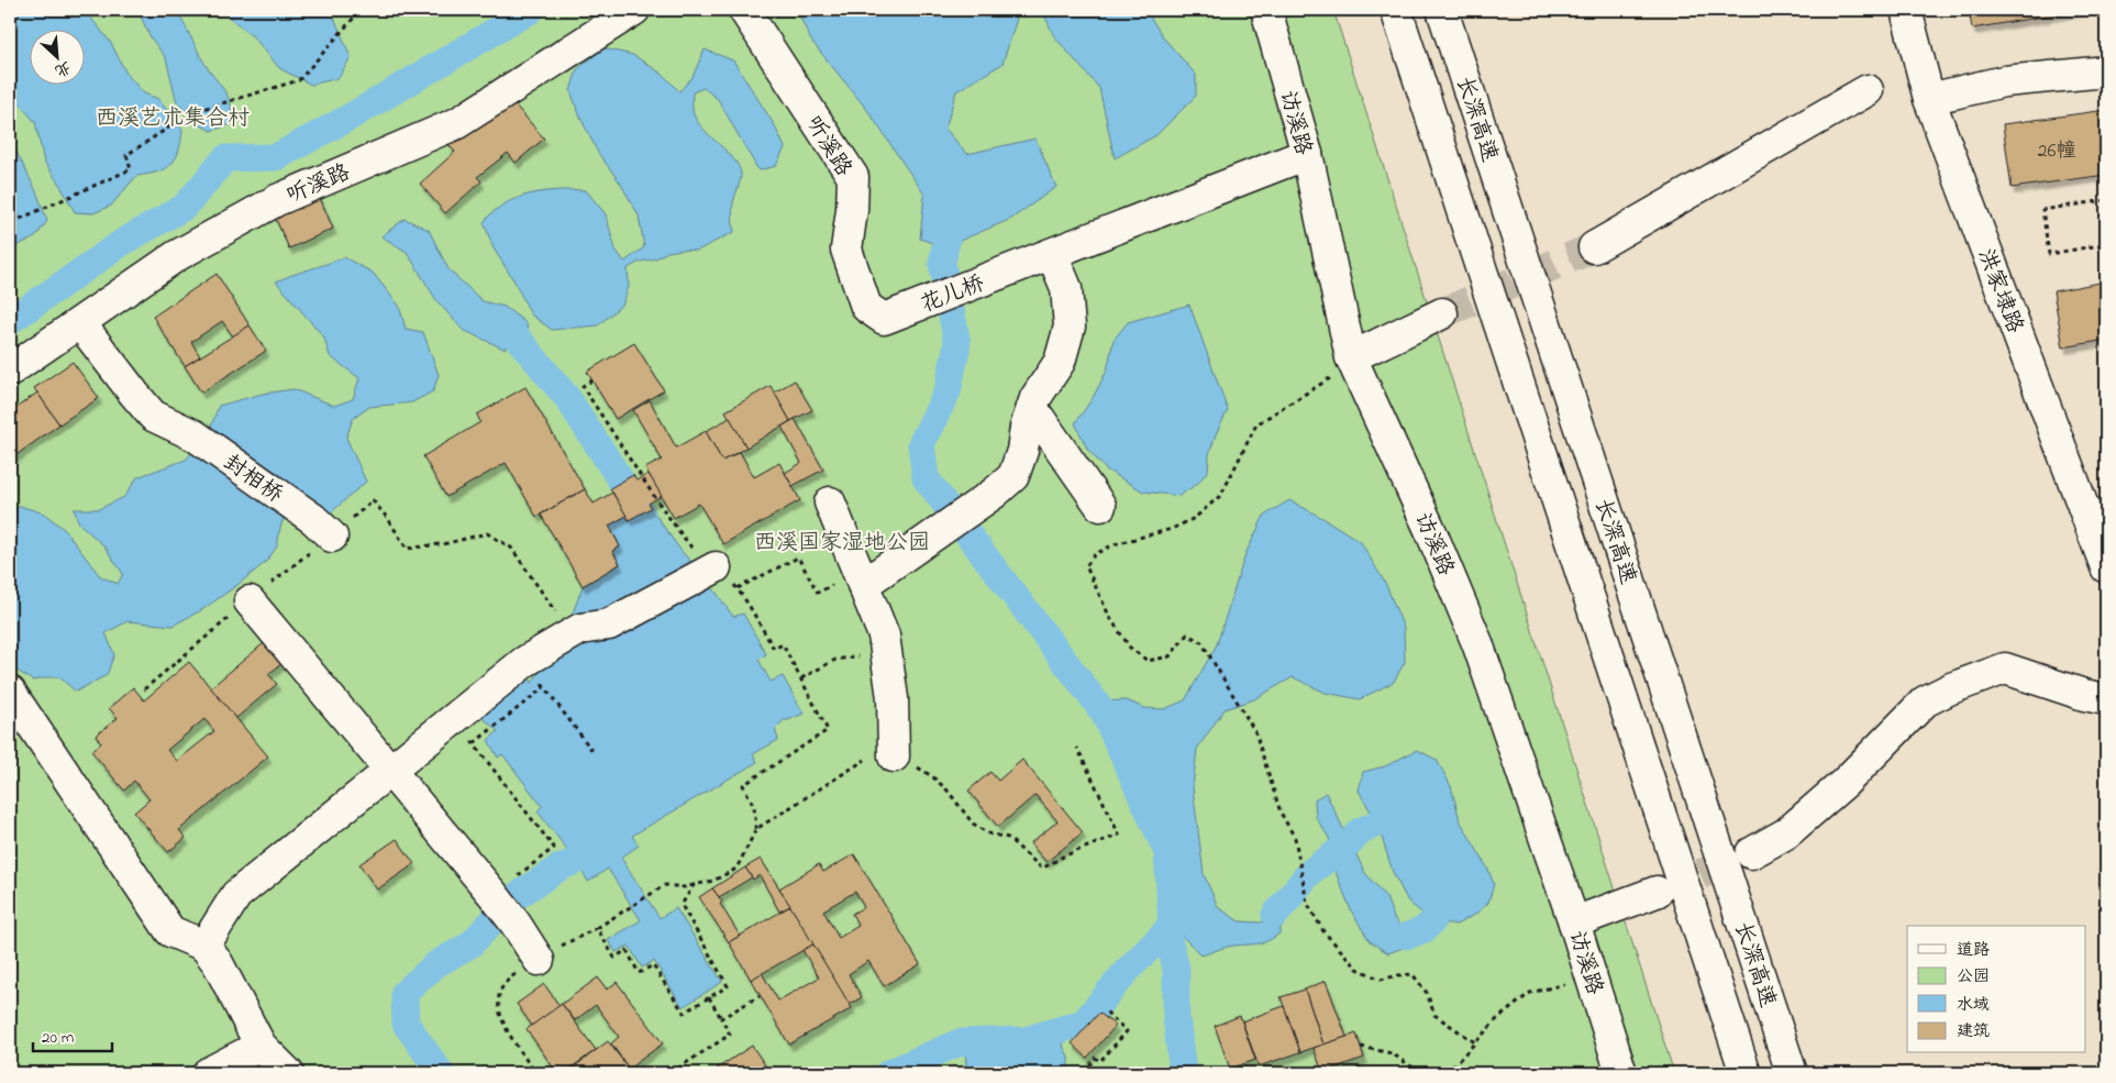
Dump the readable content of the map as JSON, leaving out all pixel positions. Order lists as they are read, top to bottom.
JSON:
{
  "streets": {
    "main road": [
      "长深高速",
      "访溪路",
      "听溪路",
      "洪家埭路",
      "花儿桥",
      "封相桥"
    ]
  },
  "crossings": [
    ["听溪路", "花儿桥"],
    ["听溪路", "封相桥"]
  ],
  "parks": ["西溪艺术集合村", "西溪国家湿地公园"],
  "house_numbers": ["26幢"],
  "legend": [
    "道路",
    "公园",
    "水域",
    "建筑"
  ],
  "scale_bar": "20 m",
  "north": "bottom right"
}
